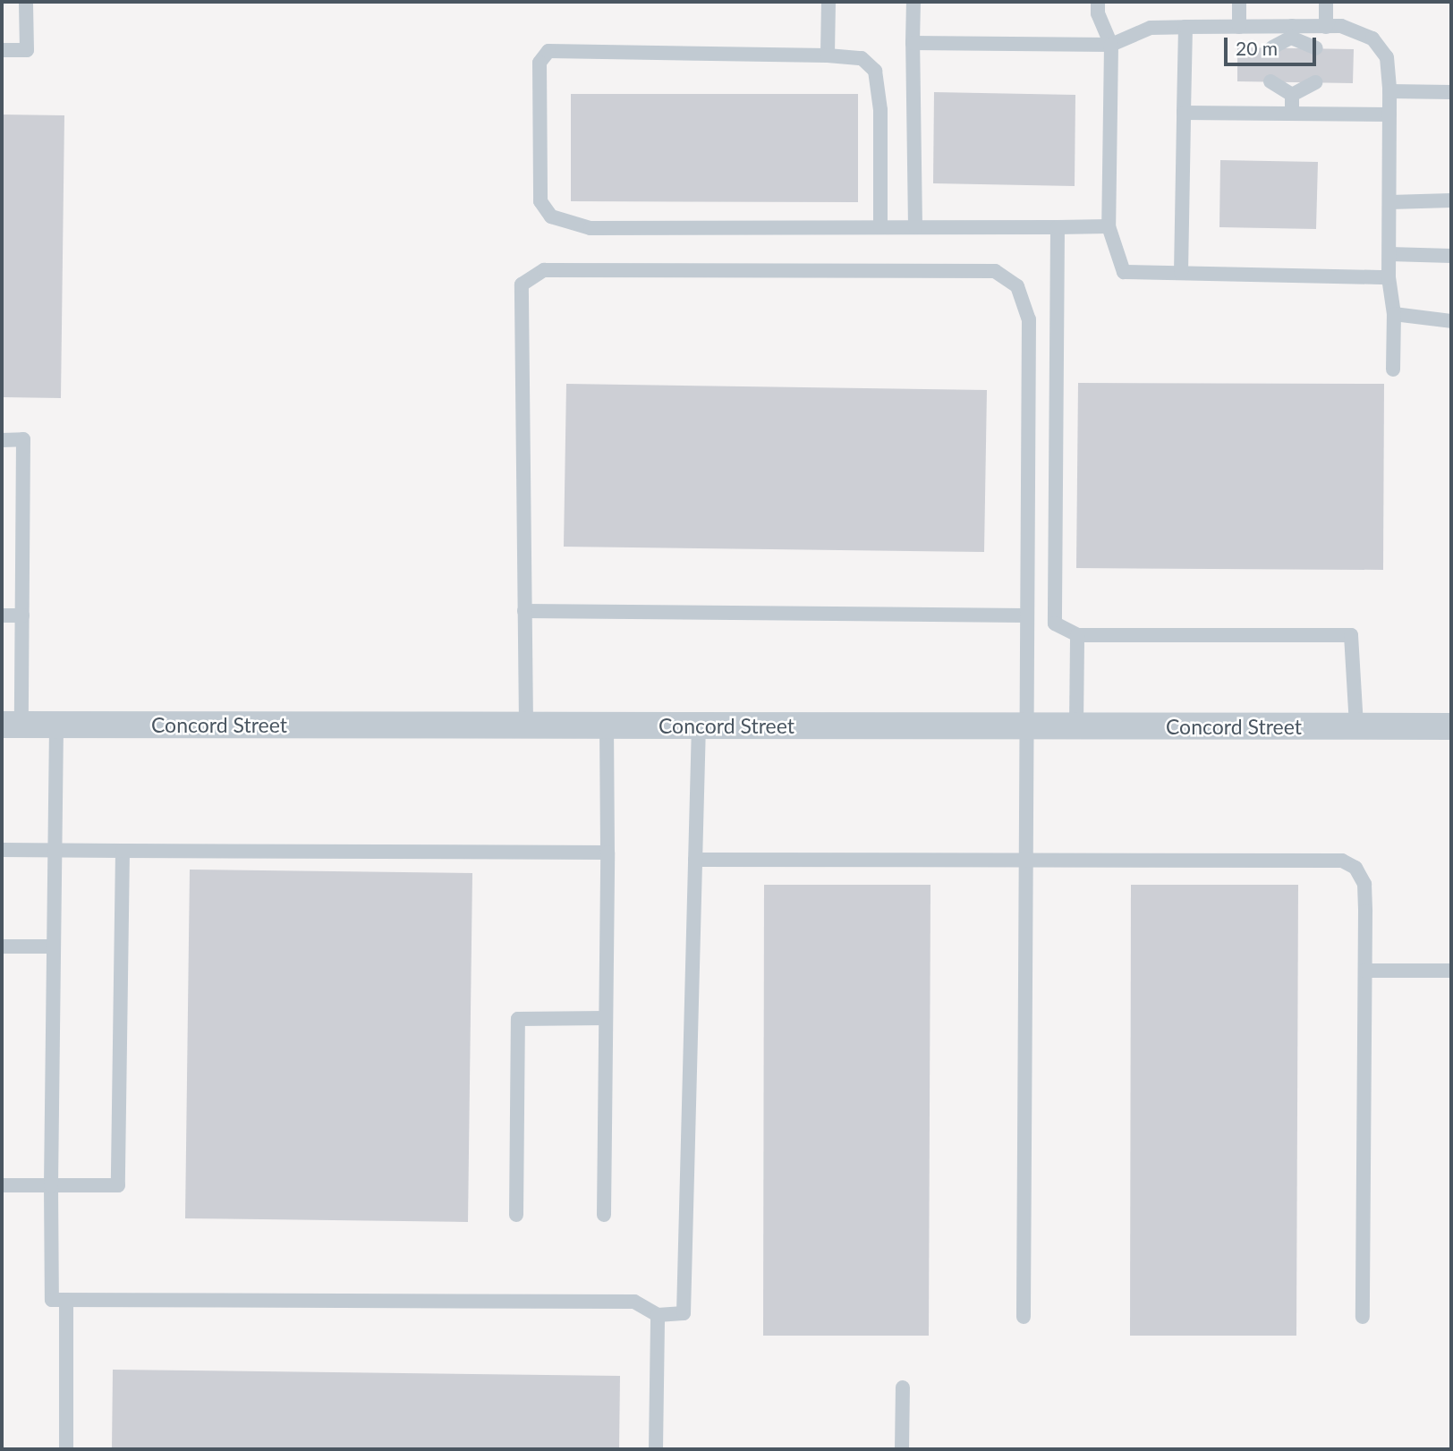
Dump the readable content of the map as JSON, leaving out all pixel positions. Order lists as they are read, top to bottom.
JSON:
{
  "streets": {
    "street": ["Concord Street"]
  },
  "scale_bar": "20 m"
}
